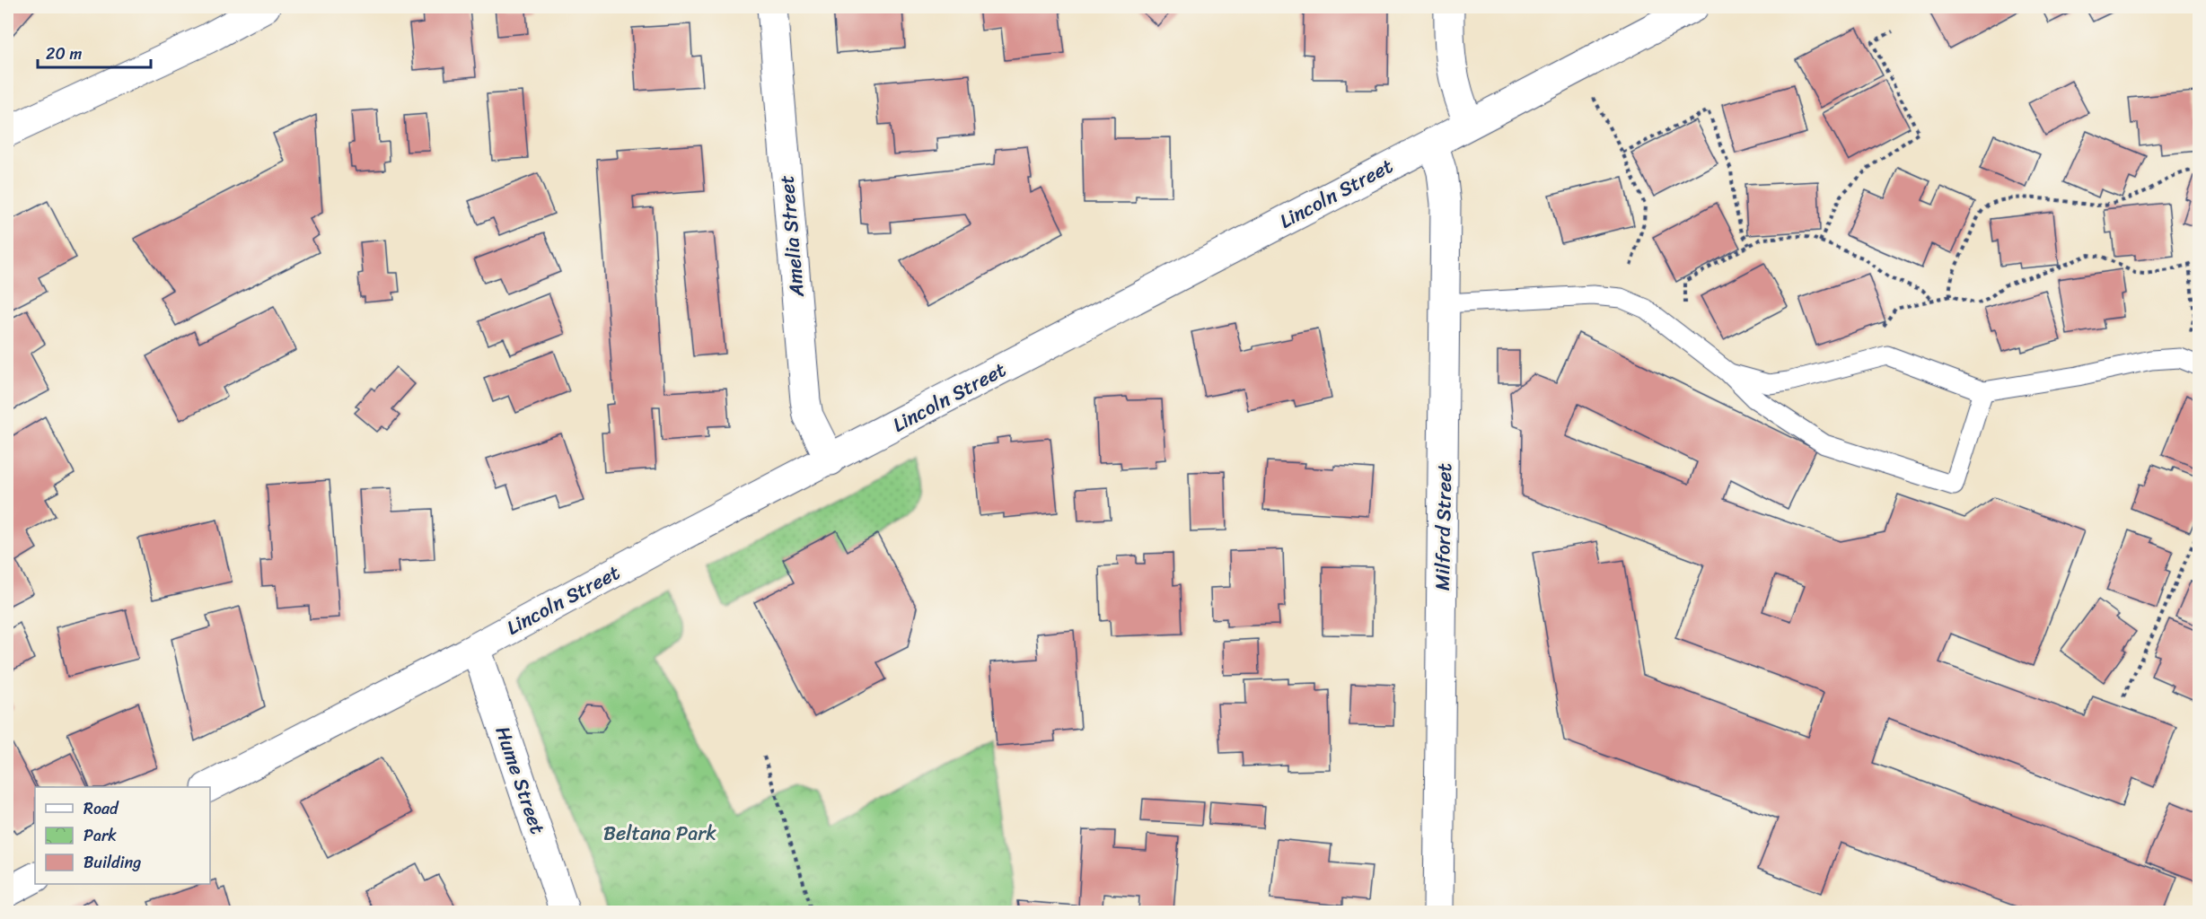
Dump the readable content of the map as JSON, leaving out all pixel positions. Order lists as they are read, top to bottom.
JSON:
{
  "streets": {
    "street": [
      "Lincoln Street",
      "Amelia Street",
      "Milford Street",
      "Hume Street"
    ]
  },
  "crossings": [
    ["Lincoln Street", "Amelia Street"],
    ["Lincoln Street", "Milford Street"],
    ["Lincoln Street", "Hume Street"]
  ],
  "parks": ["Beltana Park"],
  "legend": ["Road", "Park", "Building"],
  "scale_bar": "20 m"
}
